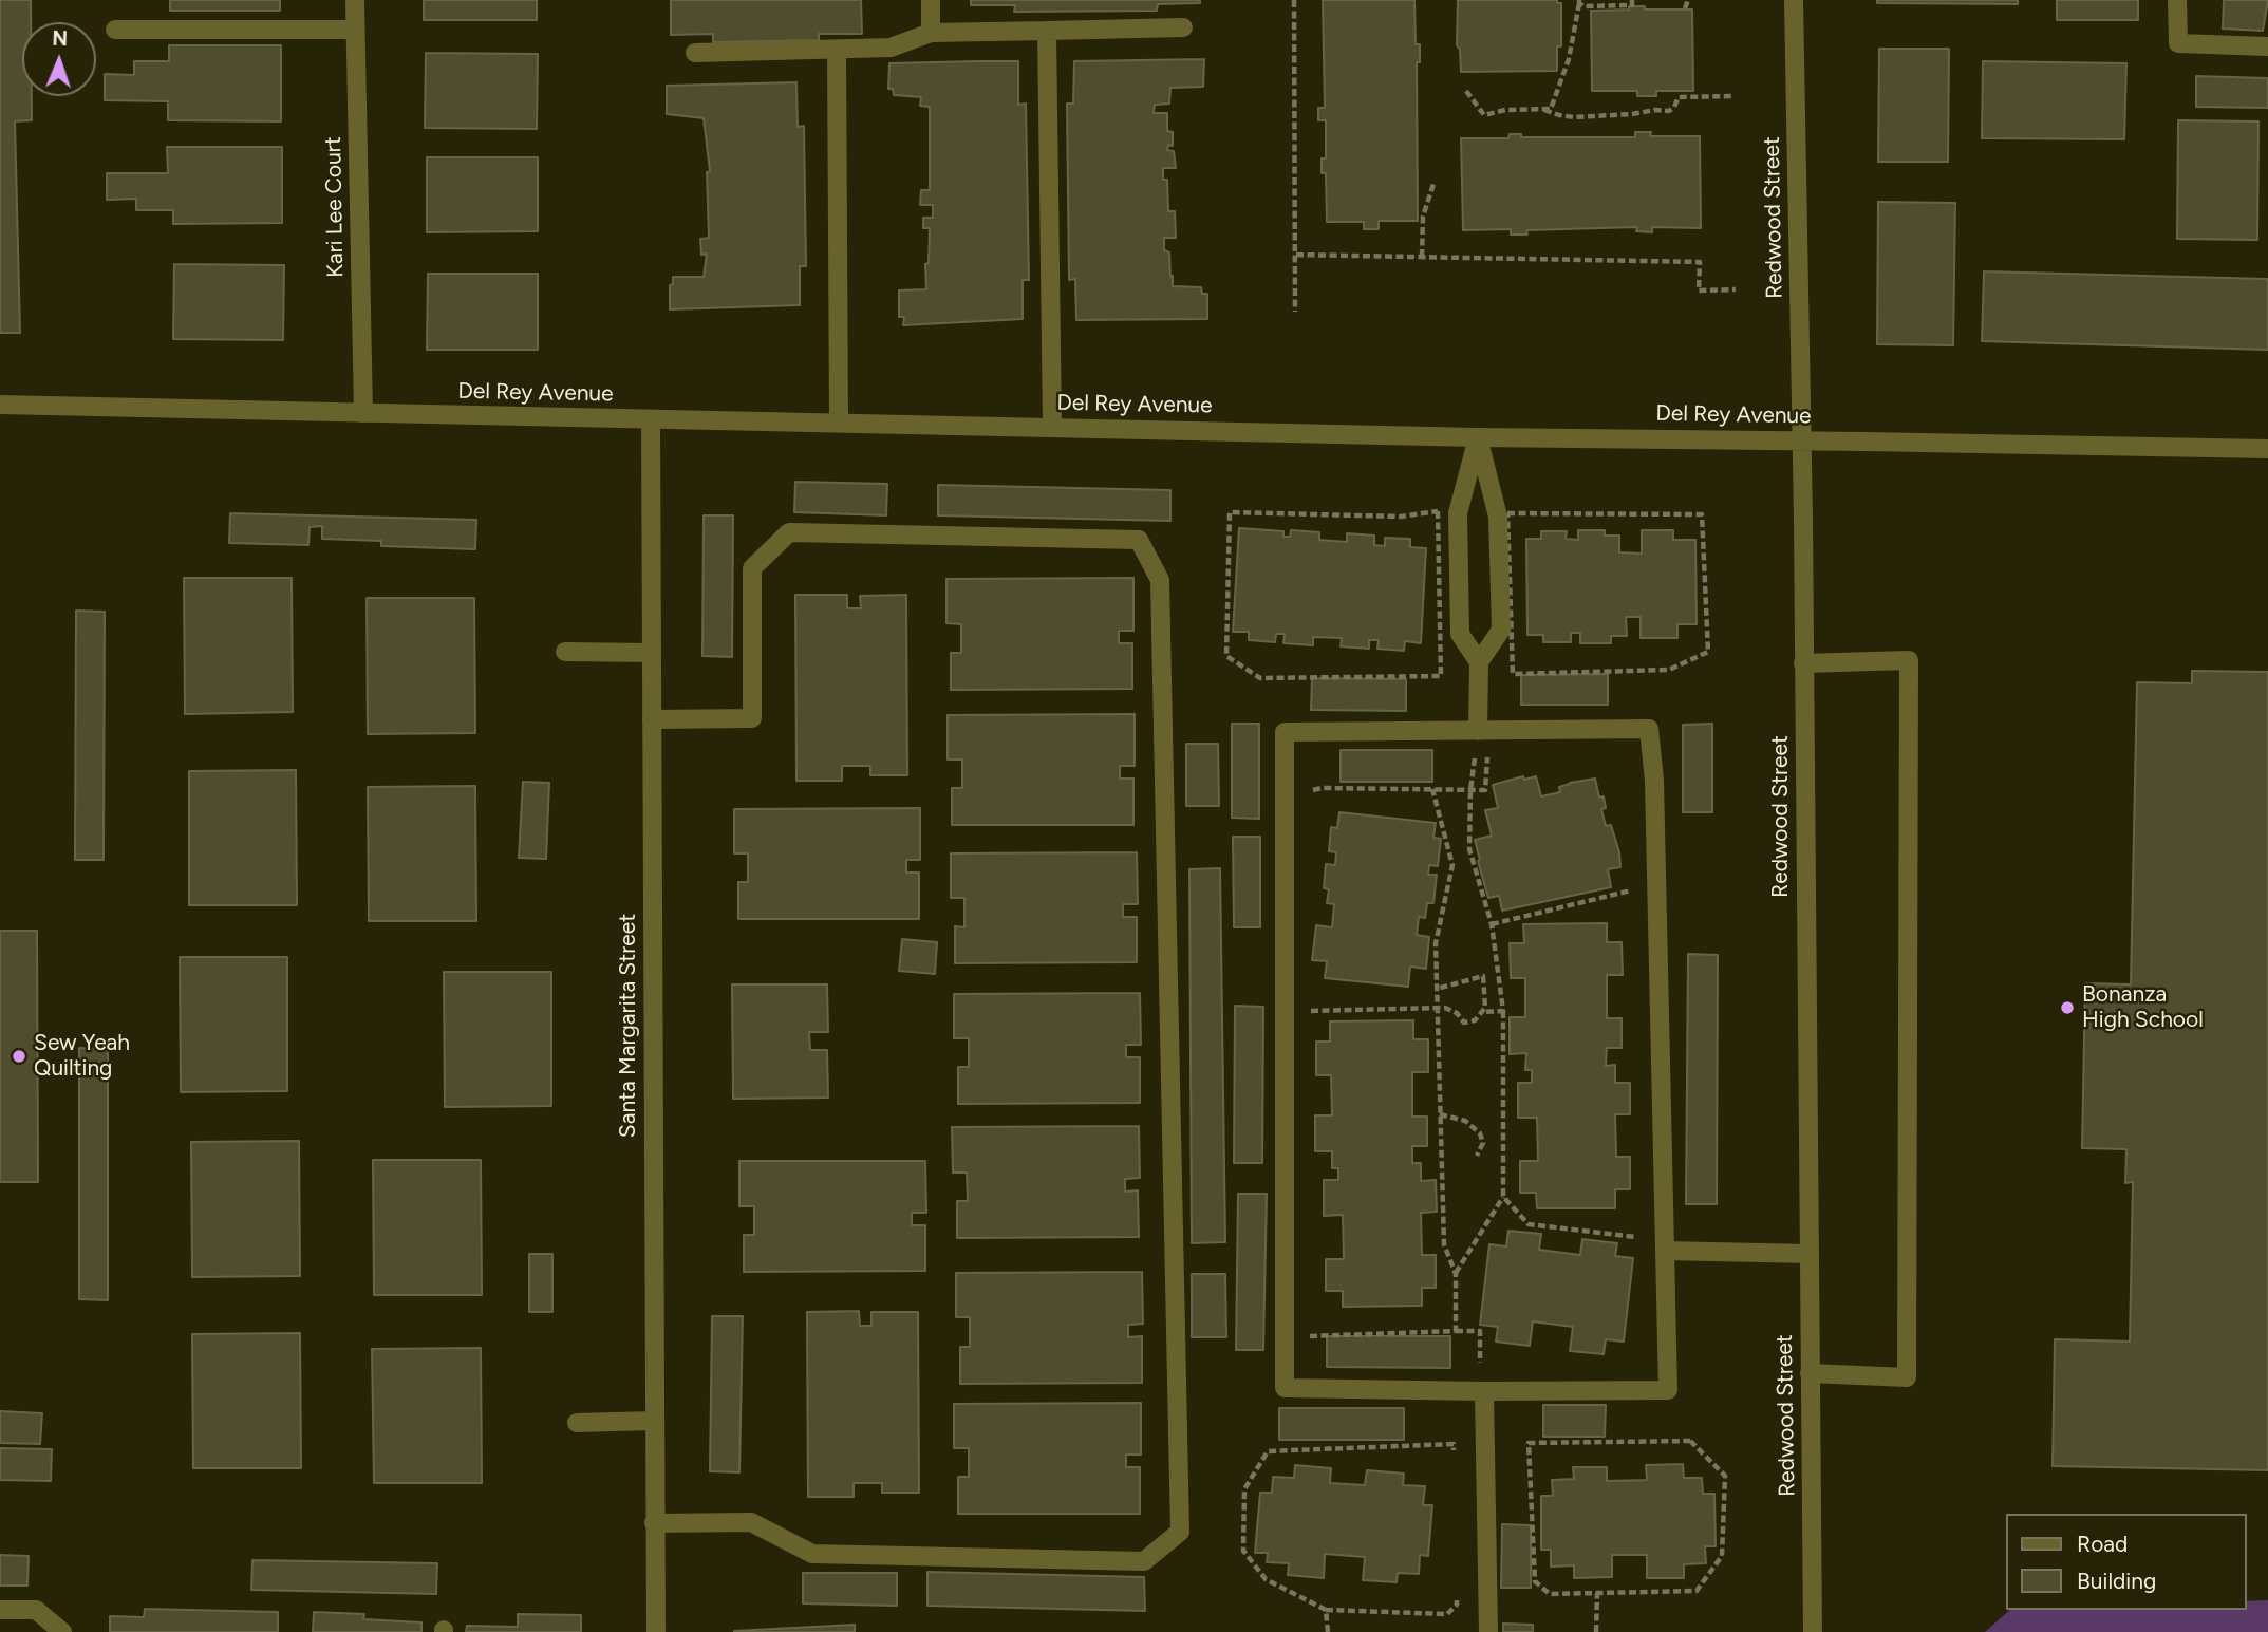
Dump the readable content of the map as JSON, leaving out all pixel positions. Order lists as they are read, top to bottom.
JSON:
{
  "streets": {
    "street": [
      "Kari Lee Court",
      "Redwood Street",
      "Del Rey Avenue",
      "Santa Margarita Street"
    ]
  },
  "crossings": [
    ["Kari Lee Court", "Del Rey Avenue"],
    ["Redwood Street", "Del Rey Avenue"],
    ["Del Rey Avenue", "Santa Margarita Street"]
  ],
  "places": ["Bonanza High School", "Sew Yeah Quilting"],
  "legend": ["Road", "Building"],
  "north": "top"
}
